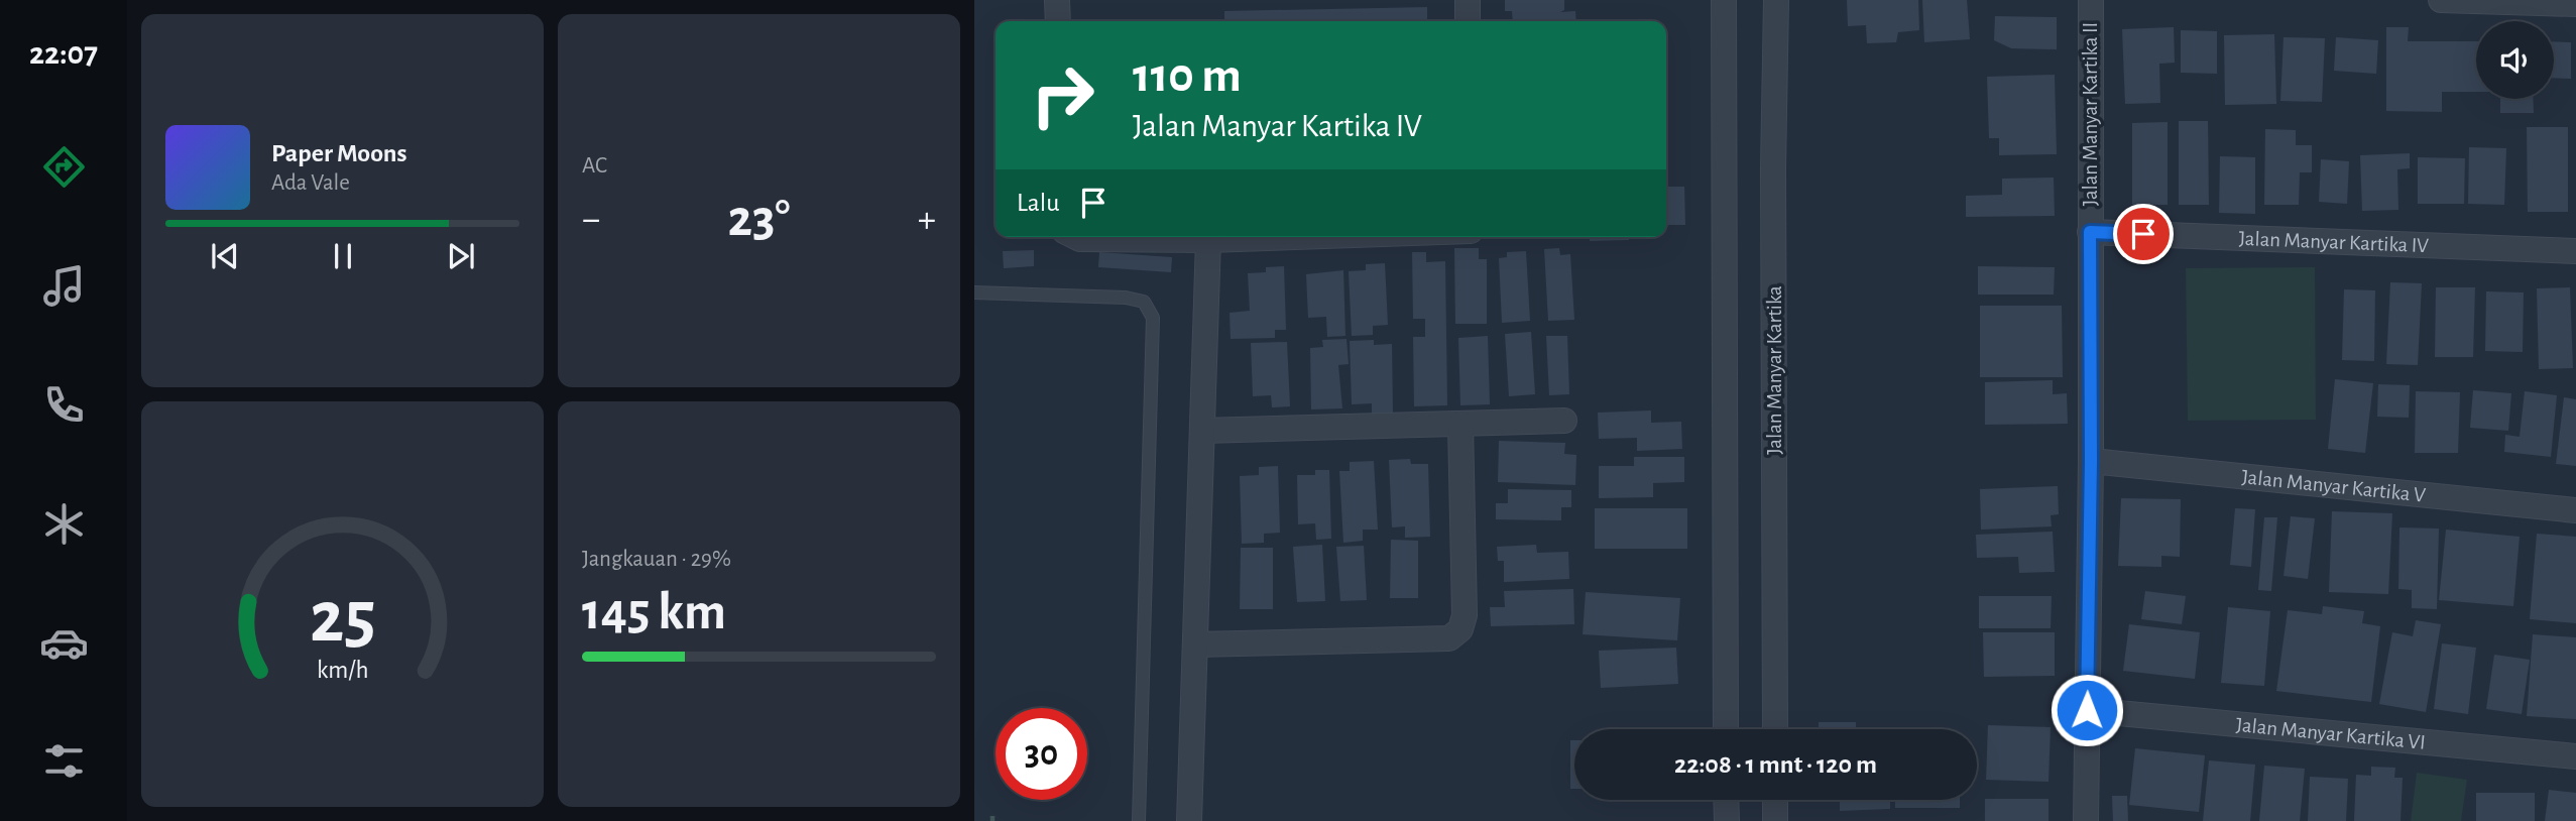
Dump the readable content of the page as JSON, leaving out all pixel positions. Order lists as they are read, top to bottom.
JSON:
{
  "streets": {
    "street": [
      "Jalan Manyar Kartika II",
      "Jalan Manyar Kartika IV",
      "Jalan Manyar Kartika",
      "Jalan Manyar Kartika V",
      "Jalan Manyar Kartika VI"
    ]
  },
  "crossings": [
    ["Jalan Manyar Kartika II", "Jalan Manyar Kartika IV"],
    ["Jalan Manyar Kartika II", "Jalan Manyar Kartika V"],
    ["Jalan Manyar Kartika II", "Jalan Manyar Kartika VI"]
  ],
  "page": {
    "tabs": "22:07",
    "tile": [
      "AC",
      ["Jangkauan · 29%", "145 km"]
    ],
    "turn": ["110 m", "Jalan Manyar Kartika IV"],
    "song": ["Paper Moons", "Ada Vale"],
    "then": "Lalu",
    "heat": ["−", "23°", "+"],
    "limit": "30",
    "trip": "22:08 · 1 mnt · 120 m",
    "gauge": ["25", "km/h"]
  }
}
